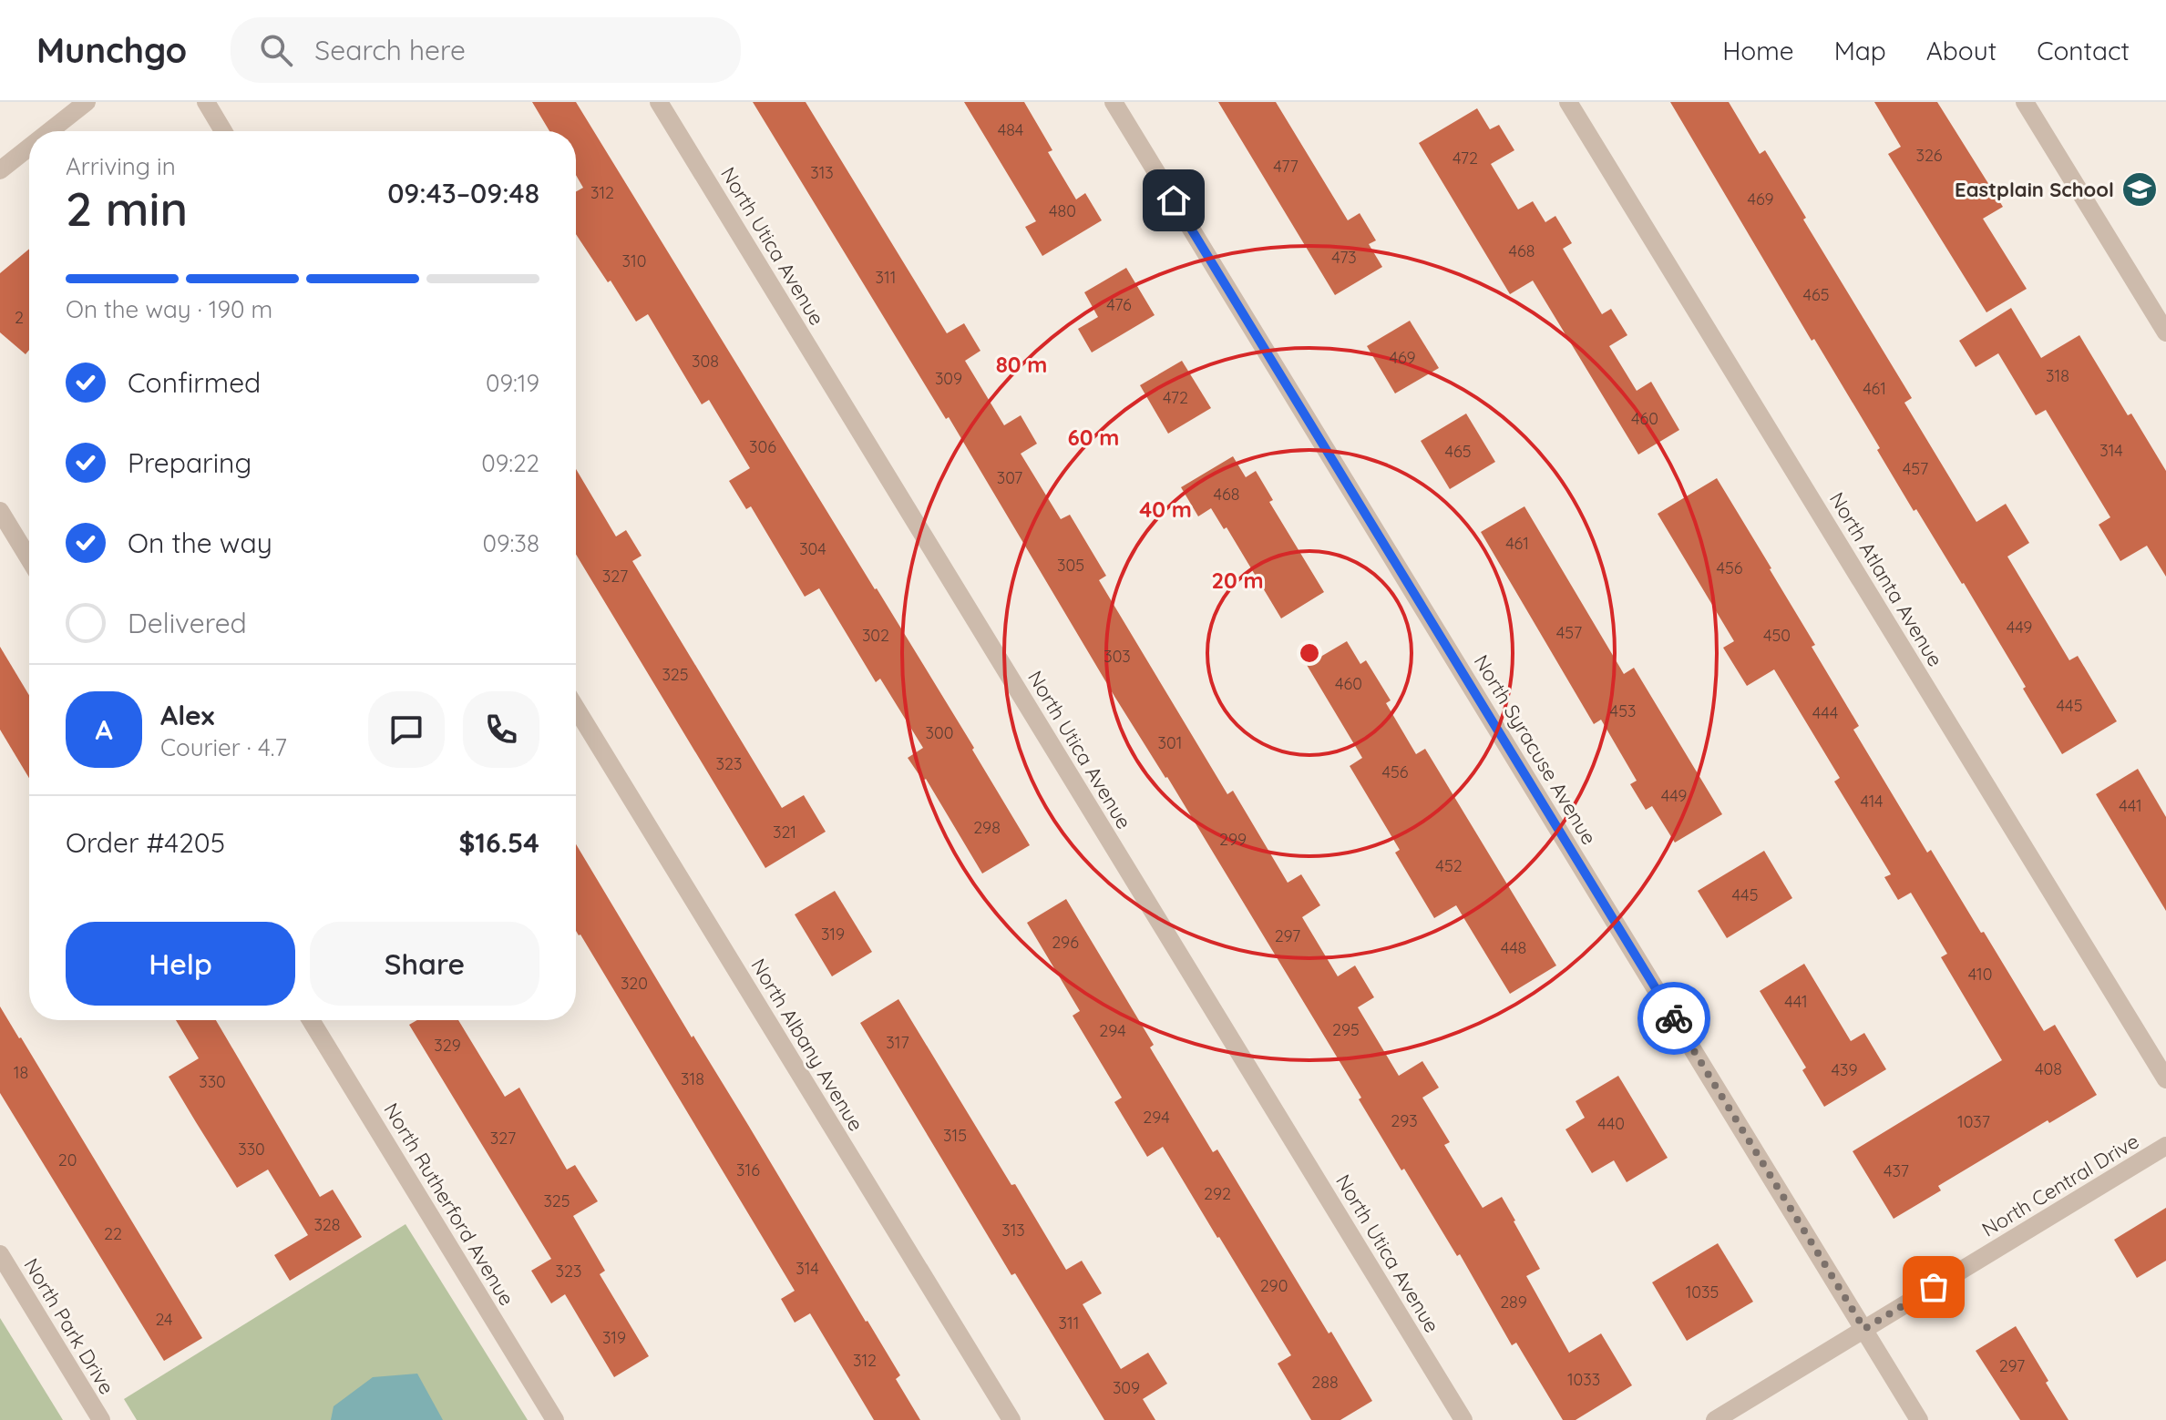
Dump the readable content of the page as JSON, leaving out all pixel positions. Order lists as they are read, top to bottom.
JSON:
{
  "streets": {
    "street": [
      "North Utica Avenue",
      "North Atlanta Avenue",
      "North Syracuse Avenue",
      "North Albany Avenue",
      "North Central Drive",
      "North Rutherford Avenue",
      "North Park Drive"
    ]
  },
  "crossings": [
    ["North Syracuse Avenue", "North Central Drive"]
  ],
  "places": {
    "school or university": ["Eastplain School"]
  },
  "house_numbers": [
    "484",
    "326",
    "472",
    "477",
    "313",
    "312",
    "469",
    "480",
    "468",
    "473",
    "310",
    "311",
    "465",
    "476",
    "2",
    "469",
    "308",
    "318",
    "309",
    "461",
    "472",
    "460",
    "306",
    "314",
    "465",
    "457",
    "307",
    "468",
    "461",
    "304",
    "305",
    "456",
    "327",
    "449",
    "457",
    "302",
    "450",
    "303",
    "325",
    "460",
    "445",
    "453",
    "444",
    "300",
    "301",
    "323",
    "456",
    "449",
    "414",
    "441",
    "298",
    "321",
    "299",
    "452",
    "445",
    "319",
    "297",
    "296",
    "448",
    "410",
    "320",
    "441",
    "295",
    "294",
    "317",
    "329",
    "408",
    "439",
    "18",
    "318",
    "330",
    "294",
    "293",
    "1037",
    "440",
    "315",
    "327",
    "330",
    "20",
    "316",
    "437",
    "292",
    "325",
    "328",
    "313",
    "22",
    "314",
    "323",
    "290",
    "1035",
    "289",
    "24",
    "311",
    "319",
    "312",
    "297",
    "1033",
    "288",
    "309"
  ],
  "page": {
    "header": "Munchgo",
    "search": "Search here",
    "nav": [
      "Home",
      "Map",
      "About",
      "Contact"
    ],
    "heading": ["2 min", "Arriving in", "09:43–09:48"],
    "panel": [
      "Alex",
      "Courier · 4.7",
      "Order #4205",
      "$16.54"
    ],
    "bar": "On the way · 190 m",
    "list": [
      ["Confirmed", "09:19"],
      ["Preparing", "09:22"],
      ["On the way", "09:38"],
      "Delivered"
    ],
    "round": "A",
    "buttons": ["Help", "Share"]
  },
  "rings": [
    "80 m",
    "60 m",
    "40 m",
    "20 m"
  ]
}
